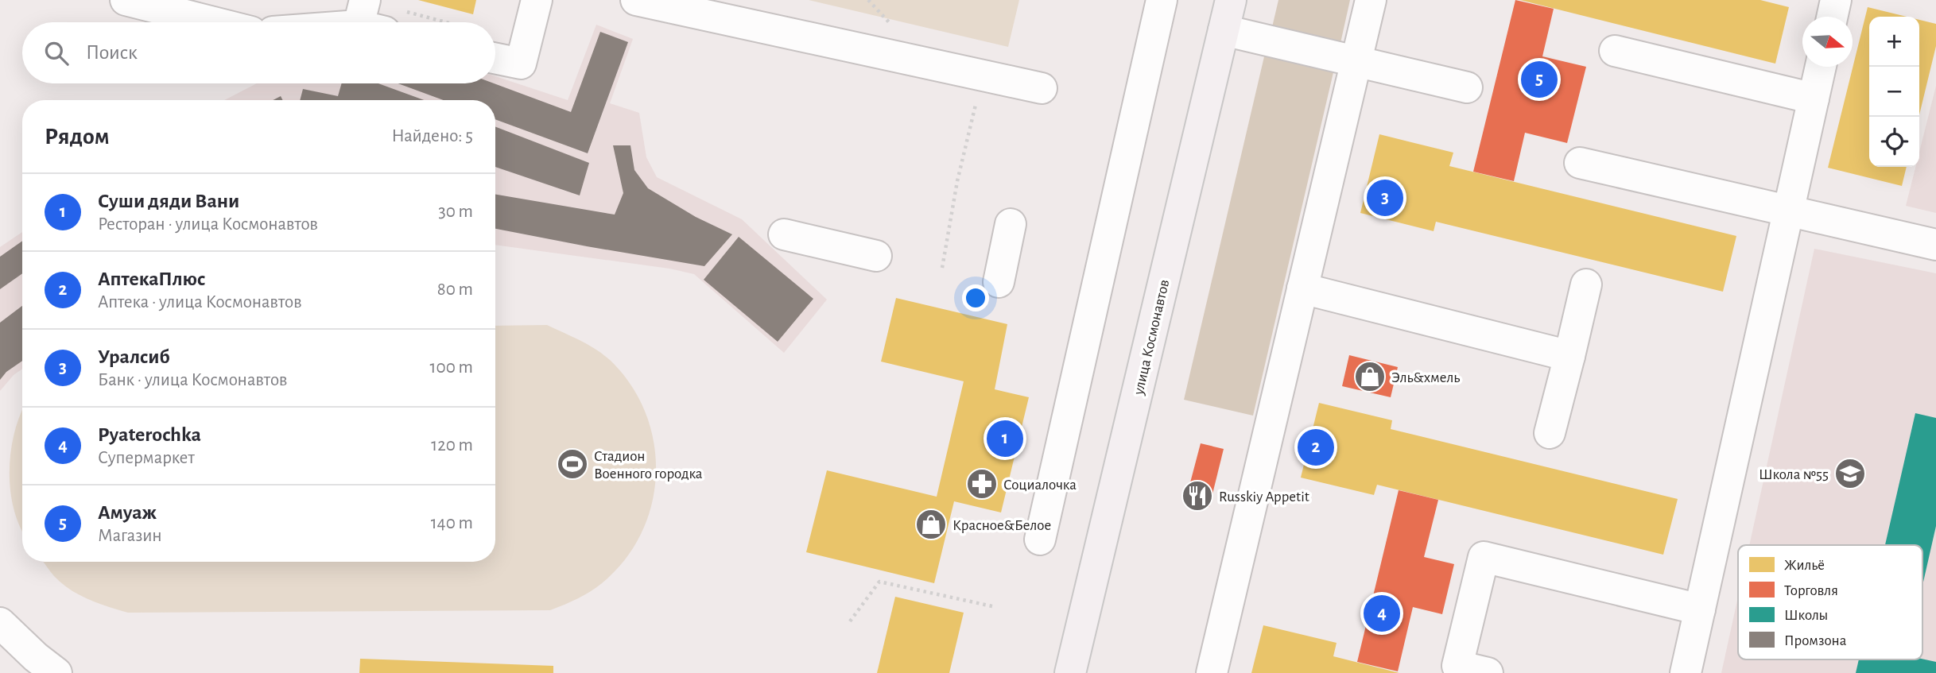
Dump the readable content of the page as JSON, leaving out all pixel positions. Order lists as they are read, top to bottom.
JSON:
{
  "streets": {
    "main road": ["улица Космонавтов"]
  },
  "places": {
    "shop": ["Эль&хмель", "Красное&Белое"],
    "sports": ["Стадион Военного городка"],
    "school or university": ["Школа №55"],
    "pharmacy": ["Социалочка"],
    "restaurant": ["Russkiy Appetit"]
  },
  "legend": [
    "Жильё",
    "Торговля",
    "Школы",
    "Промзона"
  ],
  "north": "right",
  "page": {
    "map_buttons": ["+", "−"],
    "search": "Поиск",
    "pins": [
      "5",
      "3",
      "1",
      "2",
      "4"
    ],
    "heading": ["Рядом", "Найдено: 5"],
    "list": [
      {
        "mark": "1",
        "name": "Суши дяди Вани",
        "note": "Ресторан · улица Космонавтов",
        "value": "30 m"
      },
      {
        "mark": "2",
        "name": "АптекаПлюс",
        "note": "Аптека · улица Космонавтов",
        "value": "80 m"
      },
      {
        "mark": "3",
        "name": "Уралсиб",
        "note": "Банк · улица Космонавтов",
        "value": "100 m"
      },
      {
        "mark": "4",
        "name": "Pyaterochka",
        "note": "Супермаркет",
        "value": "120 m"
      },
      {
        "mark": "5",
        "name": "Амуаж",
        "note": "Магазин",
        "value": "140 m"
      }
    ]
  }
}
